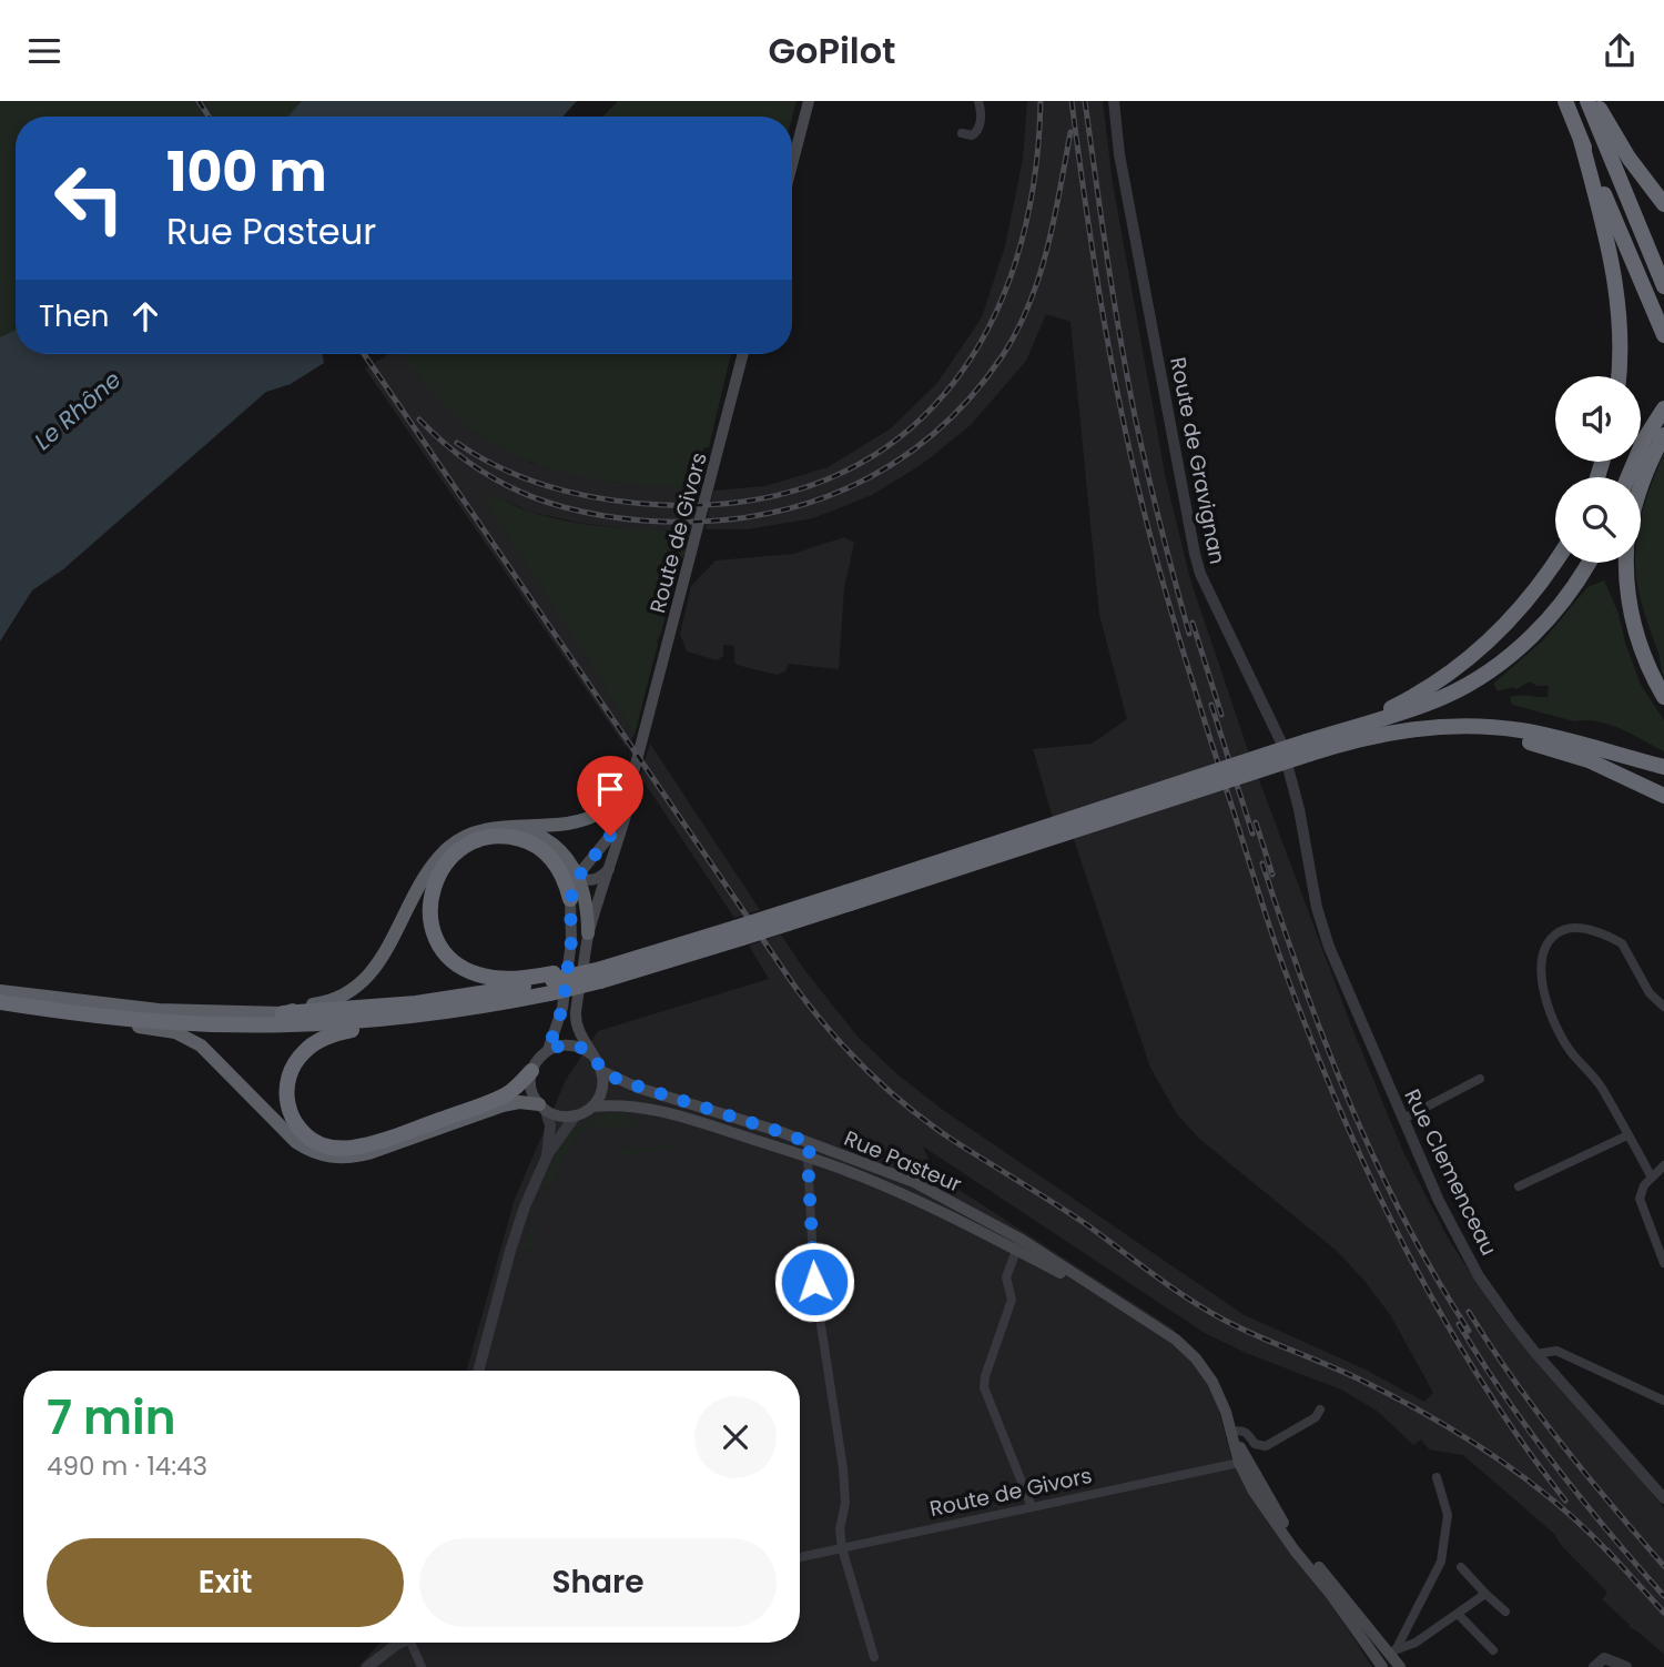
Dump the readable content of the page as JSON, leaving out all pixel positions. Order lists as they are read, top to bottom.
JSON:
{
  "streets": {
    "main road": ["Route de Givors", "Rue Pasteur"],
    "street": ["Route de Gravignan", "Rue Clemenceau"]
  },
  "crossings": [
    ["Route de Gravignan", "Rue Clemenceau"],
    ["Route de Givors", "Rue Pasteur"]
  ],
  "water": ["Le Rhône"],
  "page": {
    "header": "GoPilot",
    "turn": ["100 m", "Rue Pasteur"],
    "then": "Then",
    "heading": ["7 min", "490 m · 14:43"],
    "buttons": ["Exit", "Share"]
  }
}
